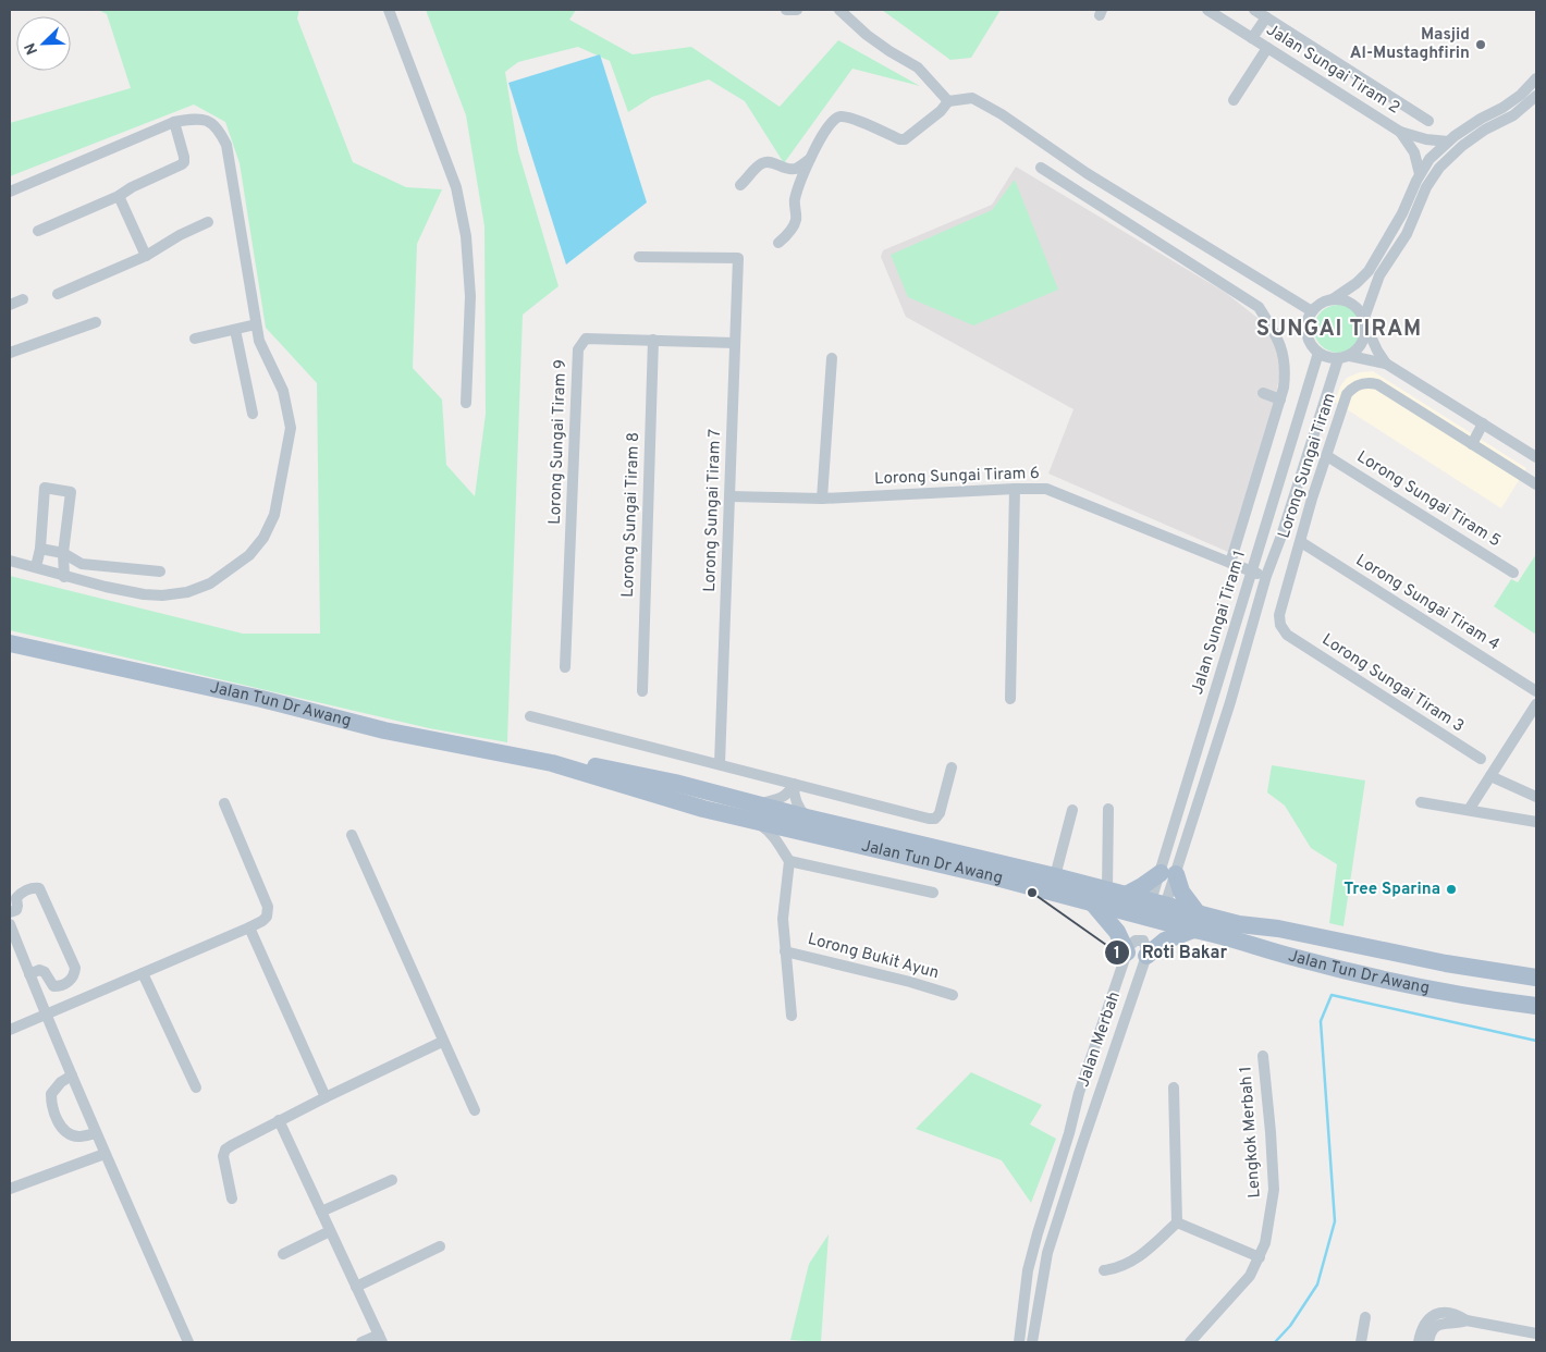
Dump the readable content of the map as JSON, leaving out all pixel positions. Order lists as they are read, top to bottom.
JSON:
{
  "streets": {
    "main road": ["Jalan Tun Dr Awang"],
    "street": [
      "Jalan Sungai Tiram 2",
      "Lorong Sungai Tiram 9",
      "Lorong Sungai Tiram",
      "Lorong Sungai Tiram 6",
      "Lorong Sungai Tiram 5",
      "Lorong Sungai Tiram 7",
      "Lorong Sungai Tiram 8",
      "Lorong Sungai Tiram 4",
      "Jalan Sungai Tiram 1",
      "Lorong Sungai Tiram 3",
      "Lorong Bukit Ayun",
      "Jalan Merbah",
      "Lengkok Merbah 1"
    ]
  },
  "crossings": [
    ["Lorong Sungai Tiram 9", "Lorong Sungai Tiram 7"],
    ["Lorong Sungai Tiram 9", "Lorong Sungai Tiram 8"],
    ["Lorong Sungai Tiram", "Lorong Sungai Tiram 5"],
    ["Lorong Sungai Tiram", "Lorong Sungai Tiram 4"],
    ["Lorong Sungai Tiram", "Lorong Sungai Tiram 3"],
    ["Lorong Sungai Tiram 6", "Lorong Sungai Tiram 7"],
    ["Lorong Sungai Tiram 6", "Jalan Sungai Tiram 1"],
    ["Jalan Sungai Tiram 1", "Jalan Tun Dr Awang"]
  ],
  "districts": ["SUNGAI TIRAM"],
  "places": ["Masjid Al-Mustaghfirin", "Tree Sparina", "Roti Bakar"],
  "north": "bottom left"
}
